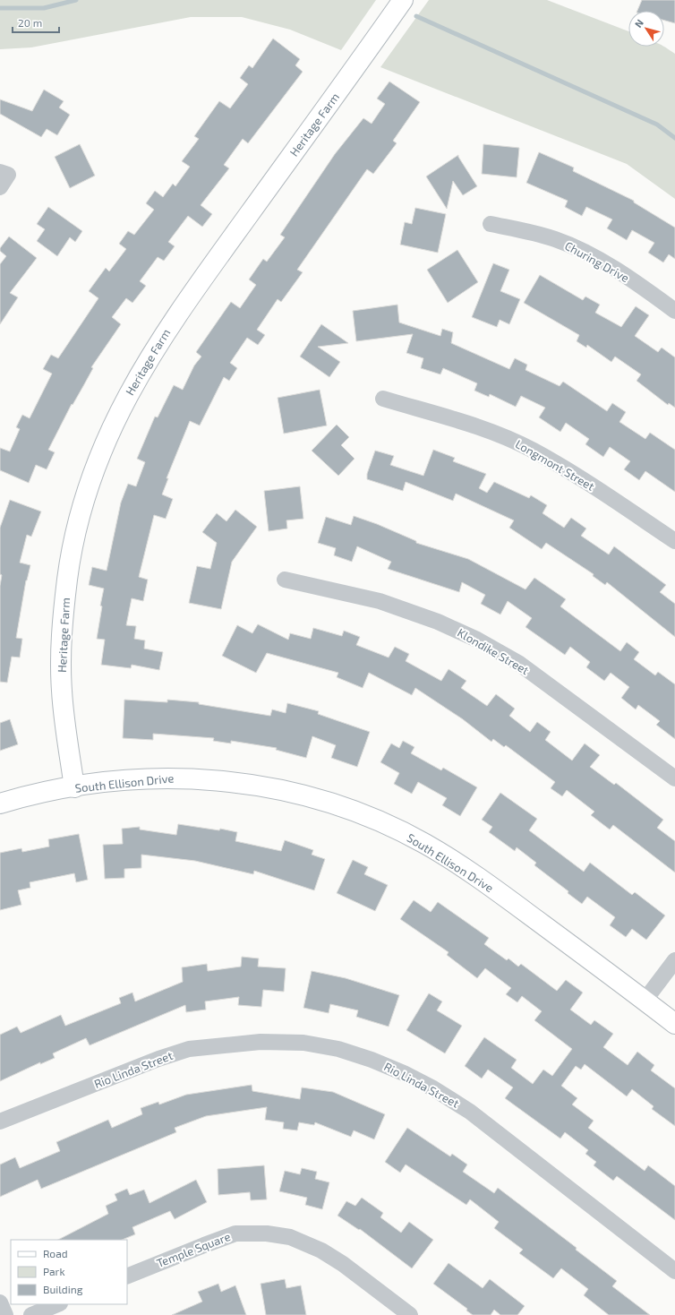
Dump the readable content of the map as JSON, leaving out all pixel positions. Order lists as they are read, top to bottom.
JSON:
{
  "streets": {
    "street": [
      "Heritage Farm",
      "Churing Drive",
      "Longmont Street",
      "Klondike Street",
      "South Ellison Drive",
      "Rio Linda Street",
      "Temple Square"
    ]
  },
  "crossings": [
    ["Heritage Farm", "South Ellison Drive"]
  ],
  "legend": ["Road", "Park", "Building"],
  "scale_bar": "20 m",
  "north": "top left"
}
